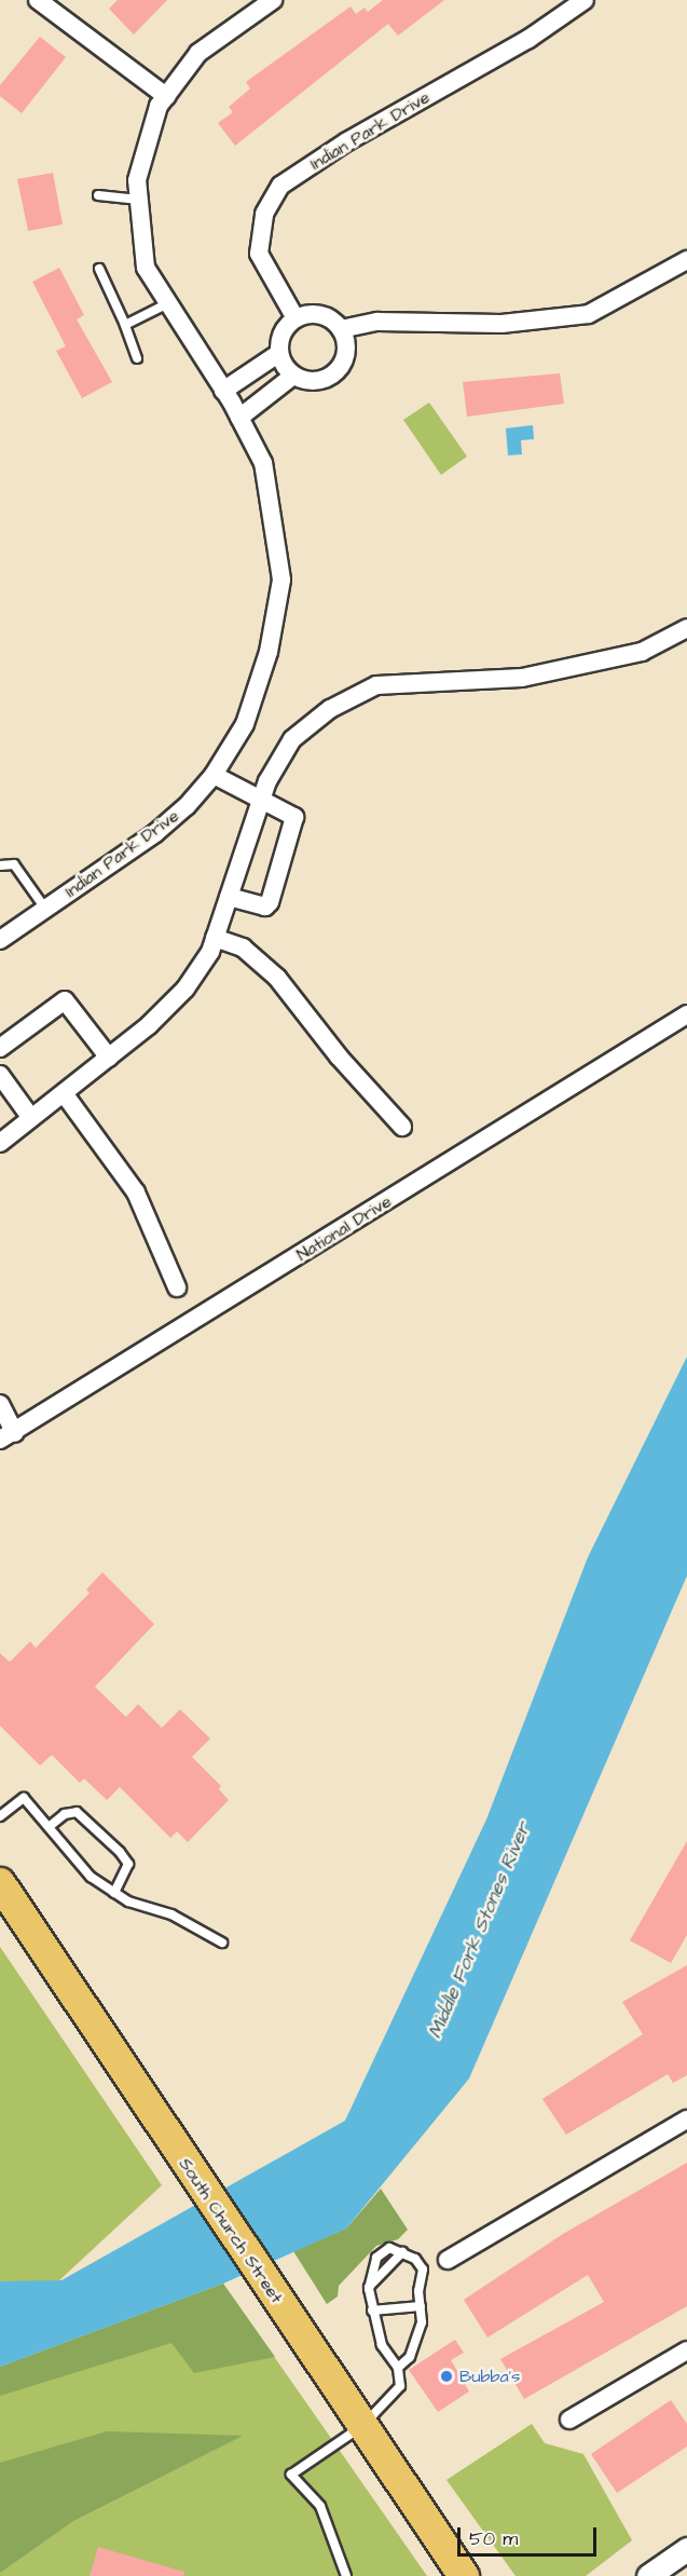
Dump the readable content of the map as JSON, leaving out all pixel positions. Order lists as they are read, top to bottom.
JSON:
{
  "streets": {
    "highway": ["South Church Street"],
    "street": ["Indian Park Drive", "National Drive"]
  },
  "water": ["Middle Fork Stones River"],
  "places": ["Bubba's"],
  "scale_bar": "50 m"
}
